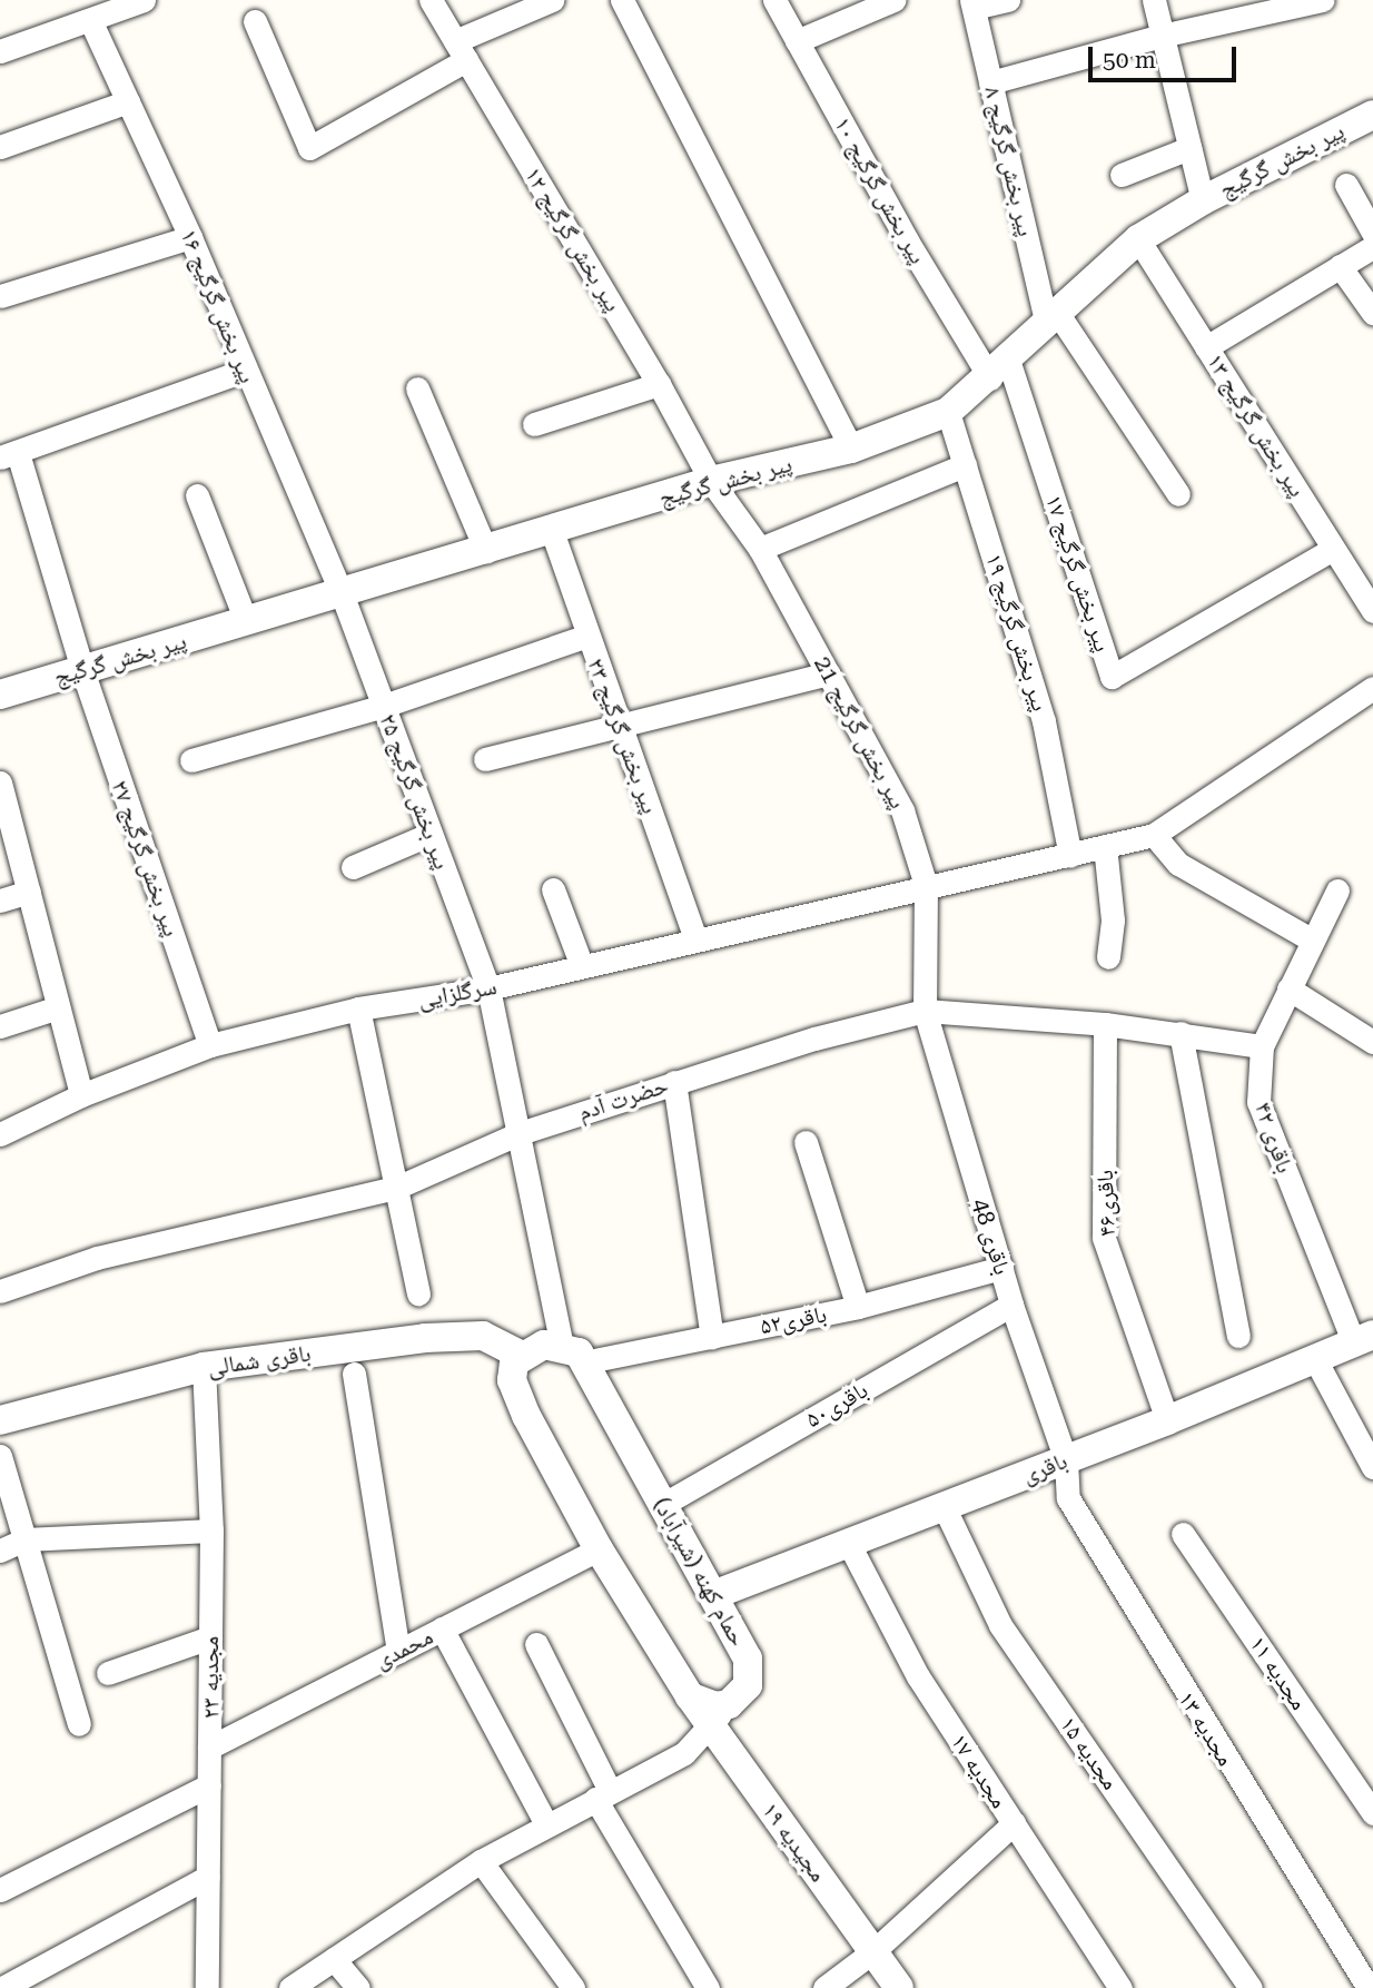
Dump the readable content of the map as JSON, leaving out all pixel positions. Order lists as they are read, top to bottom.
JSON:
{
  "streets": {
    "street": [
      "پیر بخش گرگیج",
      "پیر بخش گرگیج ۸",
      "پیر بخش گرگیج ۱۰",
      "پیر بخش گرگیج ۱۲",
      "پیر بخش گرگیج ۱۶",
      "پیر بخش گرگیج ۱۳",
      "پیر بخش گرگیج ۱۷",
      "پیر بخش گرگیج ۱۹",
      "پیر بخش گرگیج 21",
      "پیر بخش گرگیج ۲۳",
      "پیر بخش گرگیج ۲۵",
      "پیر بخش گرگیج ۲۷",
      "سرگلزایی",
      "حضرت آدم",
      "باقری ۴۲",
      "باقری۴۶",
      "باقری 48",
      "باقری۵۲",
      "باقری شمالی",
      "باقری۵۰",
      "باقری",
      "حمام کهنه (شیرآباد)",
      "محمدی",
      "مجدیه ۱۱",
      "مجدیه ۲۳",
      "مجدیه ۱۳",
      "مجدیه ۱۵",
      "مجدیه ۱۷",
      "مجیدیه ۱۹"
    ]
  },
  "crossings": [
    ["پیر بخش گرگیج", "پیر بخش گرگیج ۸"],
    ["پیر بخش گرگیج", "پیر بخش گرگیج ۱۰"],
    ["پیر بخش گرگیج", "پیر بخش گرگیج ۱۲"],
    ["پیر بخش گرگیج", "پیر بخش گرگیج ۱۶"],
    ["پیر بخش گرگیج", "پیر بخش گرگیج ۱۳"],
    ["پیر بخش گرگیج", "پیر بخش گرگیج ۱۷"],
    ["پیر بخش گرگیج", "پیر بخش گرگیج ۱۹"],
    ["پیر بخش گرگیج", "پیر بخش گرگیج 21"],
    ["پیر بخش گرگیج", "پیر بخش گرگیج ۲۳"],
    ["پیر بخش گرگیج", "پیر بخش گرگیج ۲۵"],
    ["پیر بخش گرگیج", "پیر بخش گرگیج ۲۷"],
    ["پیر بخش گرگیج ۱۰", "پیر بخش گرگیج ۱۷"],
    ["پیر بخش گرگیج ۱۲", "پیر بخش گرگیج 21"],
    ["پیر بخش گرگیج ۱۶", "پیر بخش گرگیج ۲۵"],
    ["پیر بخش گرگیج ۱۳", "پیر بخش گرگیج ۱۷"],
    ["پیر بخش گرگیج ۱۹", "سرگلزایی"],
    ["پیر بخش گرگیج 21", "سرگلزایی"],
    ["پیر بخش گرگیج 21", "حضرت آدم"],
    ["پیر بخش گرگیج 21", "باقری 48"],
    ["پیر بخش گرگیج ۲۳", "سرگلزایی"],
    ["پیر بخش گرگیج ۲۵", "سرگلزایی"],
    ["پیر بخش گرگیج ۲۵", "حضرت آدم"],
    ["پیر بخش گرگیج ۲۵", "باقری۵۲"],
    ["پیر بخش گرگیج ۲۵", "حمام کهنه (شیرآباد)"],
    ["پیر بخش گرگیج ۲۷", "سرگلزایی"],
    ["حضرت آدم", "باقری ۴۲"],
    ["حضرت آدم", "باقری۴۶"],
    ["حضرت آدم", "باقری 48"],
    ["باقری ۴۲", "باقری"],
    ["باقری۴۶", "باقری"],
    ["باقری 48", "باقری۵۲"],
    ["باقری 48", "باقری۵۰"],
    ["باقری 48", "باقری"],
    ["باقری 48", "مجدیه ۱۳"],
    ["باقری۵۲", "حمام کهنه (شیرآباد)"],
    ["باقری شمالی", "مجدیه ۲۳"],
    ["باقری۵۰", "حمام کهنه (شیرآباد)"],
    ["باقری", "حمام کهنه (شیرآباد)"],
    ["باقری", "مجدیه ۱۳"],
    ["باقری", "مجدیه ۱۵"],
    ["باقری", "مجدیه ۱۷"],
    ["حمام کهنه (شیرآباد)", "مجیدیه ۱۹"],
    ["محمدی", "مجدیه ۲۳"]
  ],
  "scale_bar": "50 m"
}
